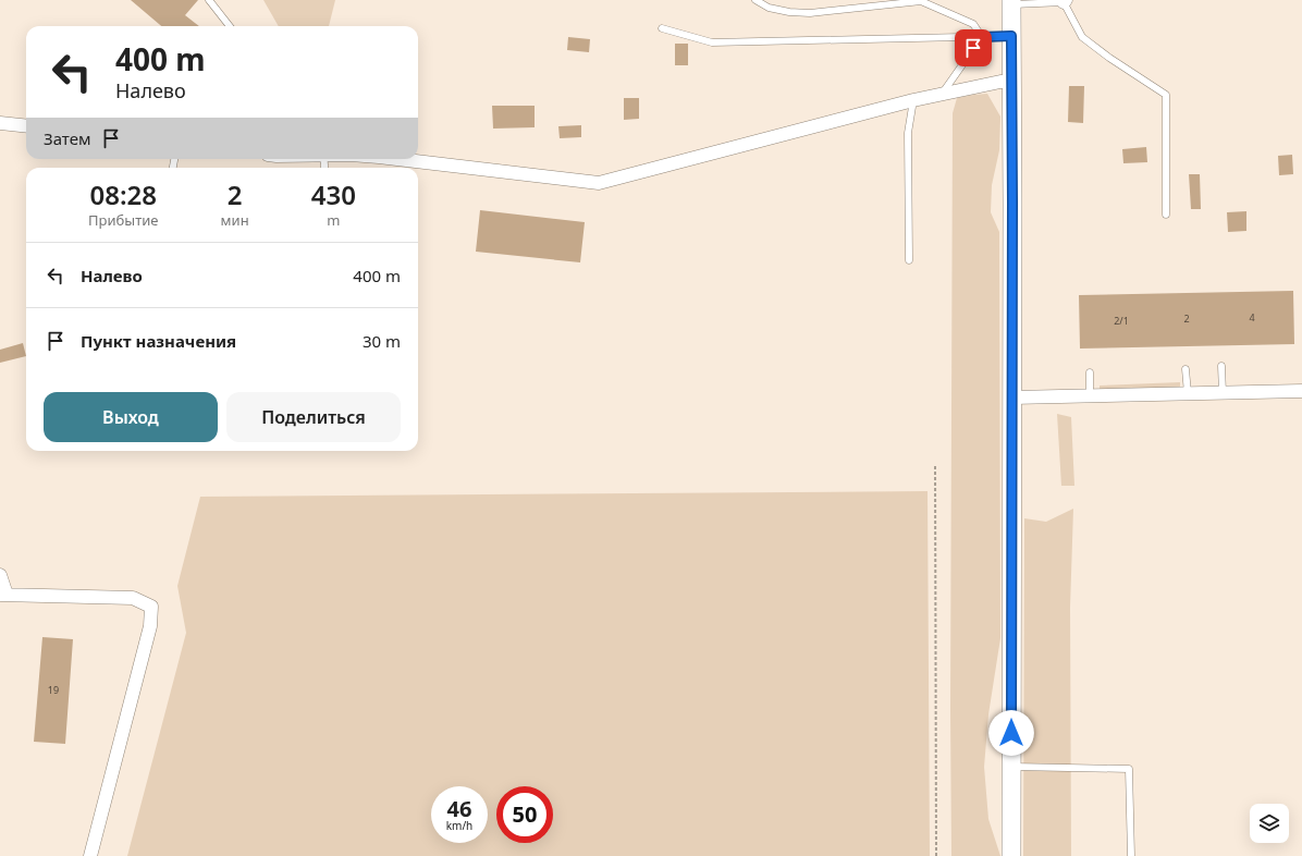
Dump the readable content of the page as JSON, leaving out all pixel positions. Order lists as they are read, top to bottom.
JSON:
{
  "house_numbers": [
    "4",
    "2",
    "2/1",
    "19"
  ],
  "page": {
    "turn": ["400 m", "Налево"],
    "then": "Затем",
    "eta": [
      "08:28",
      "Прибытие",
      "2",
      "мин",
      "430",
      "m"
    ],
    "list": [
      {
        "name": "Налево",
        "value": "400 m"
      },
      {
        "name": "Пункт назначения",
        "value": "30 m"
      }
    ],
    "buttons": ["Выход", "Поделиться"],
    "speed": "46 km/h",
    "limit": "50"
  }
}
